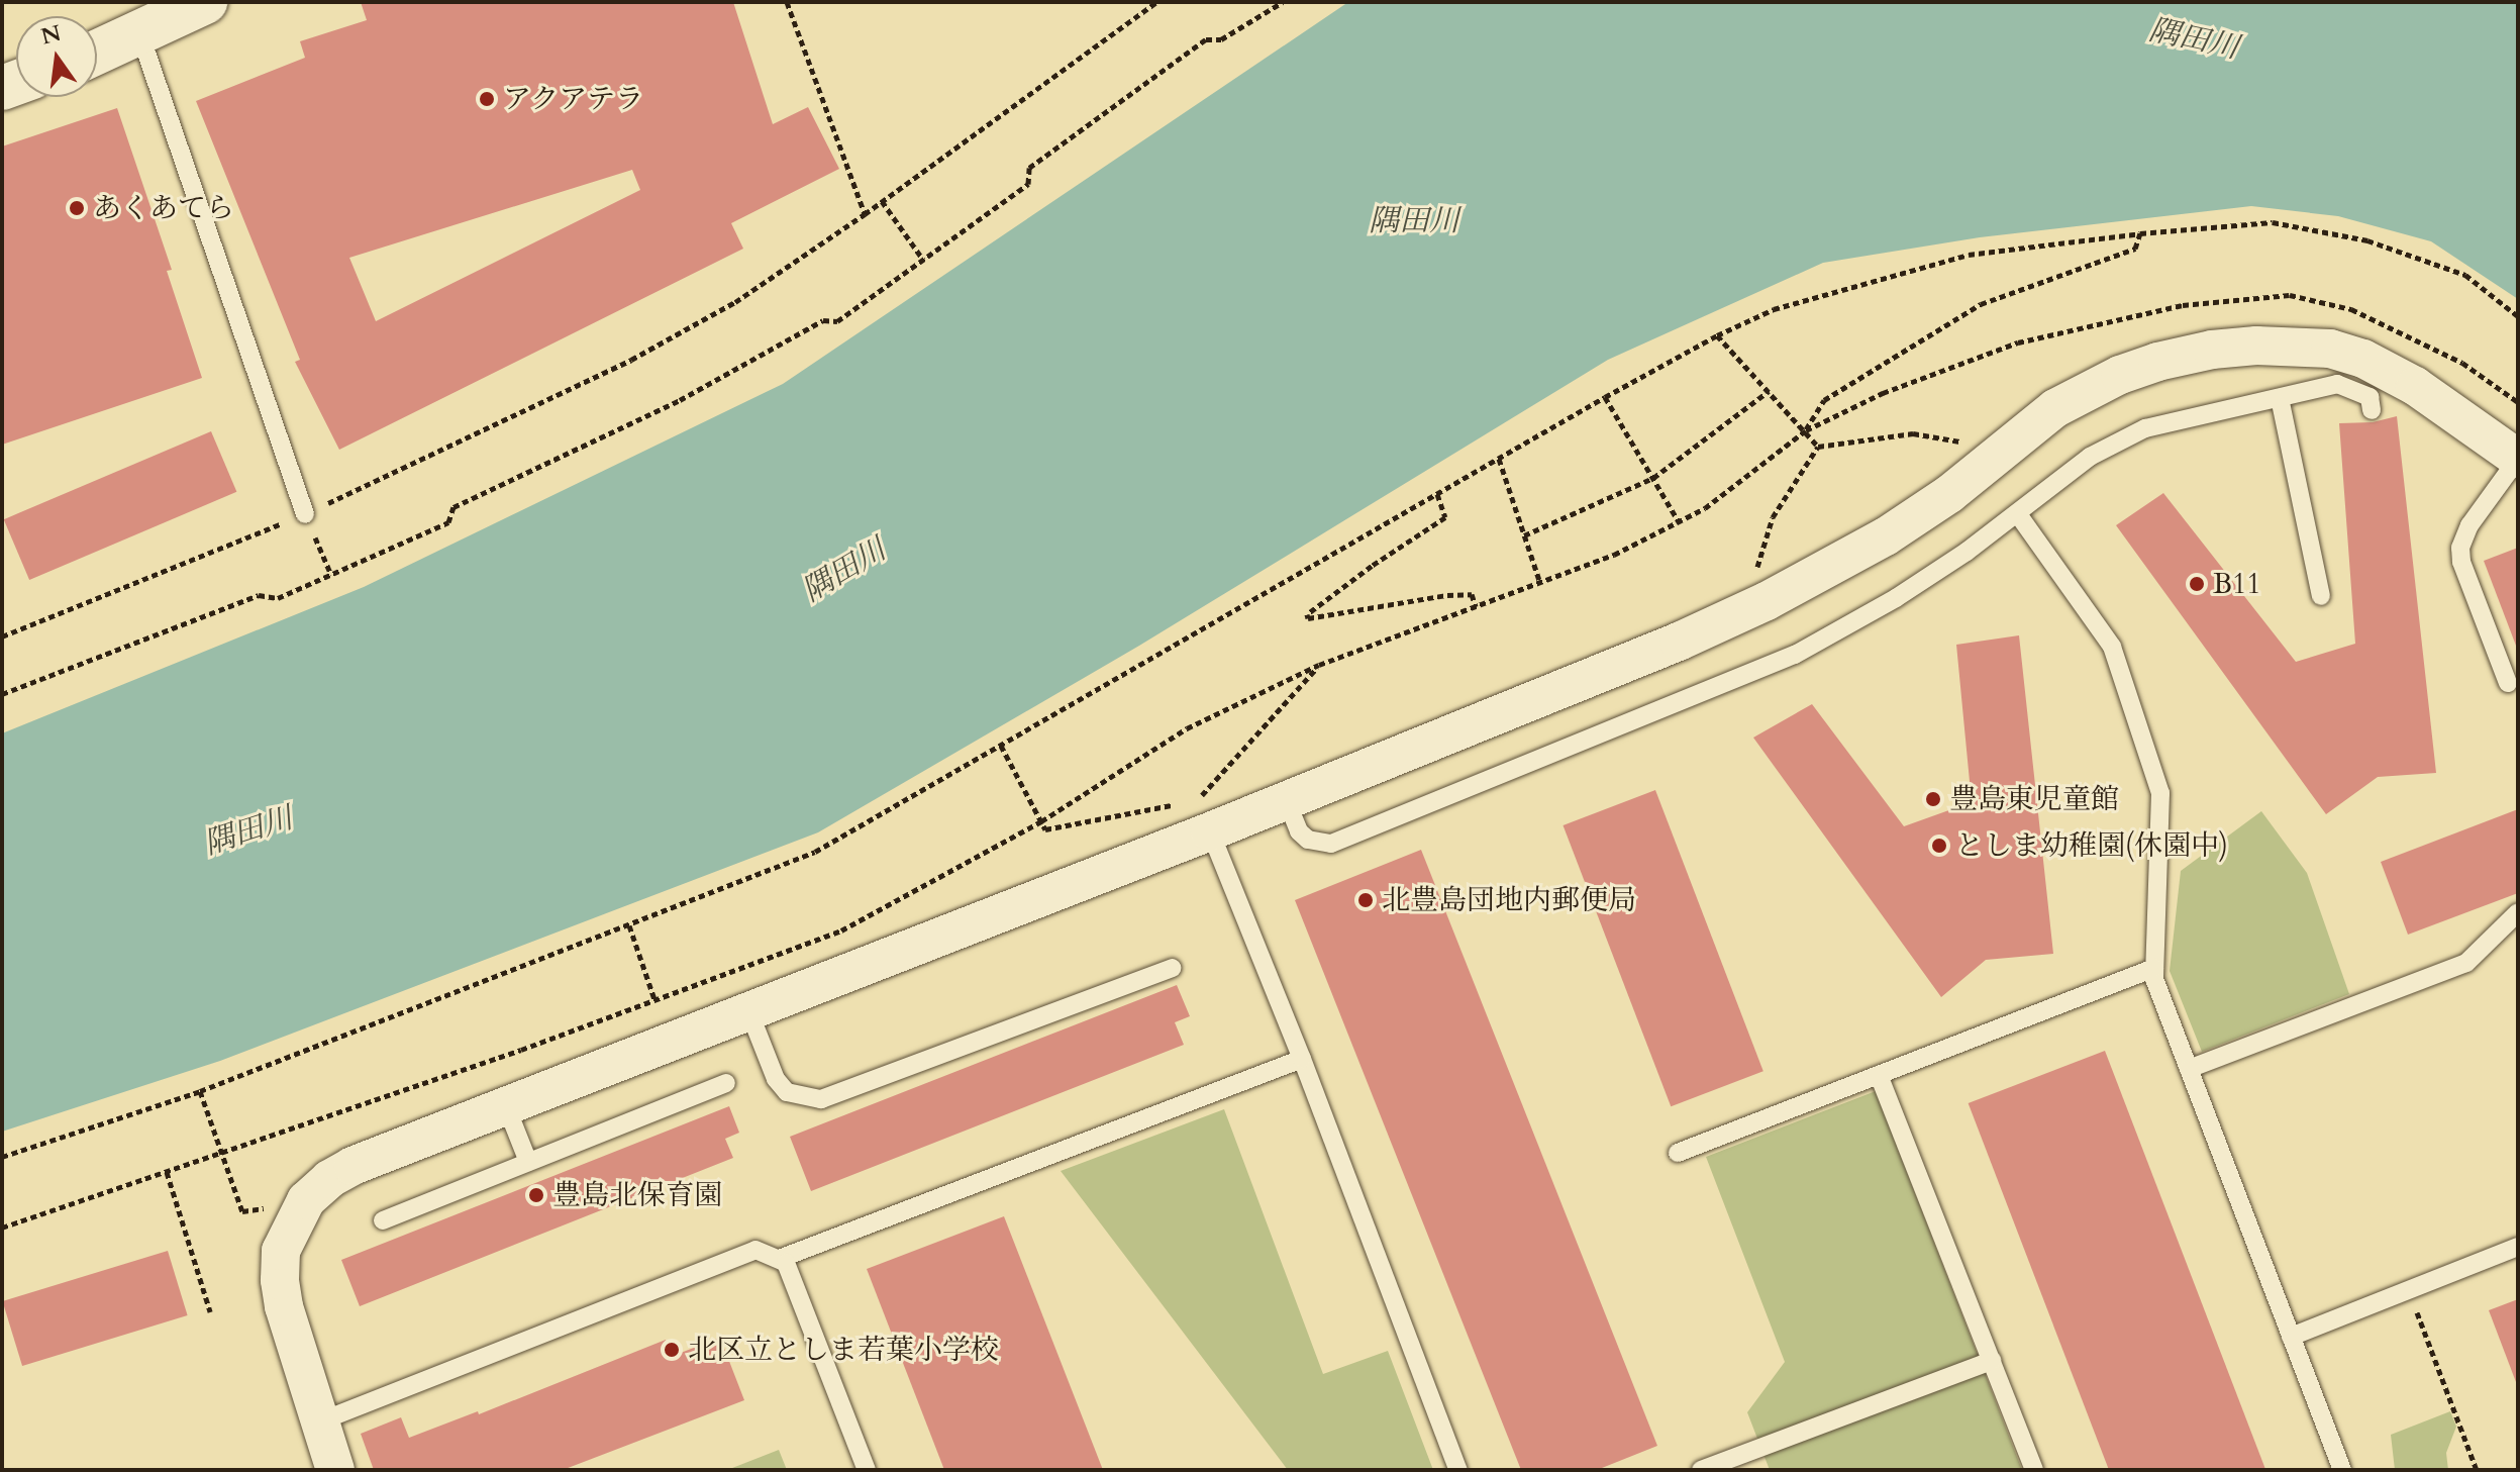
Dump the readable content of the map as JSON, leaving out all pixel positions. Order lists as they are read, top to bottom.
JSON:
{
  "water": ["隅田川"],
  "places": [
    "アクアテラ",
    "あくあてら",
    "B11",
    "豊島東児童館",
    "としま幼稚園(休園中)",
    "北豊島団地内郵便局",
    "豊島北保育園",
    "北区立としま若葉小学校"
  ],
  "north": "top"
}
